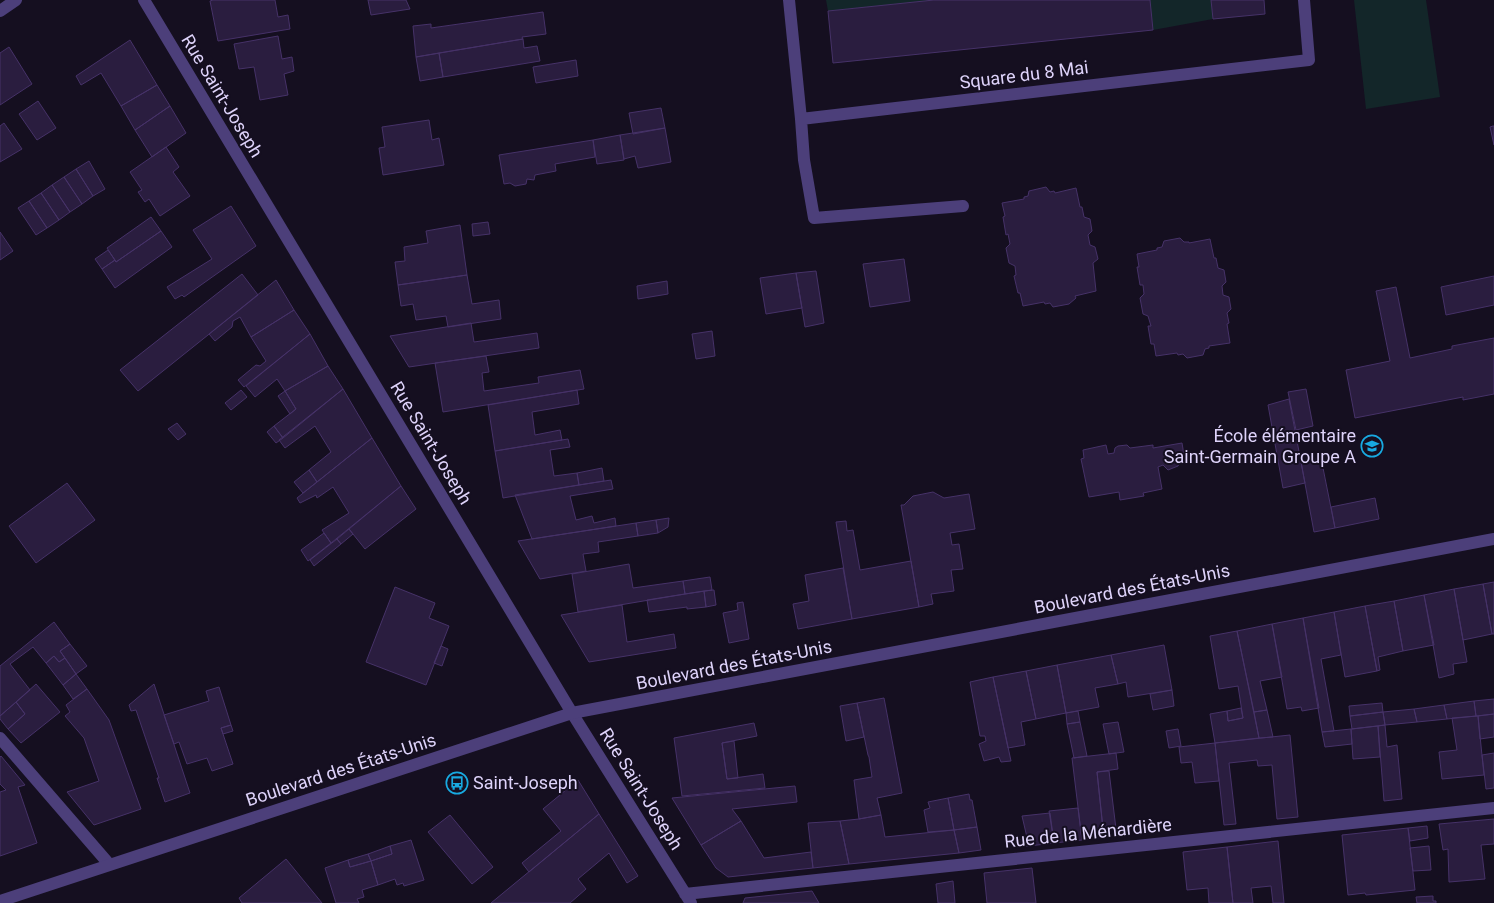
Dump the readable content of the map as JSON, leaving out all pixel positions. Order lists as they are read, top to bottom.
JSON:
{
  "streets": {
    "street": [
      "Square du 8 Mai",
      "Rue Saint-Joseph",
      "Boulevard des États-Unis",
      "Rue de la Ménardière"
    ]
  },
  "crossings": [
    ["Rue Saint-Joseph", "Boulevard des États-Unis"],
    ["Rue Saint-Joseph", "Rue de la Ménardière"]
  ],
  "places": {
    "school or university": ["École élémentaire Saint-Germain Groupe A"],
    "bus stop": ["Saint-Joseph"]
  }
}
